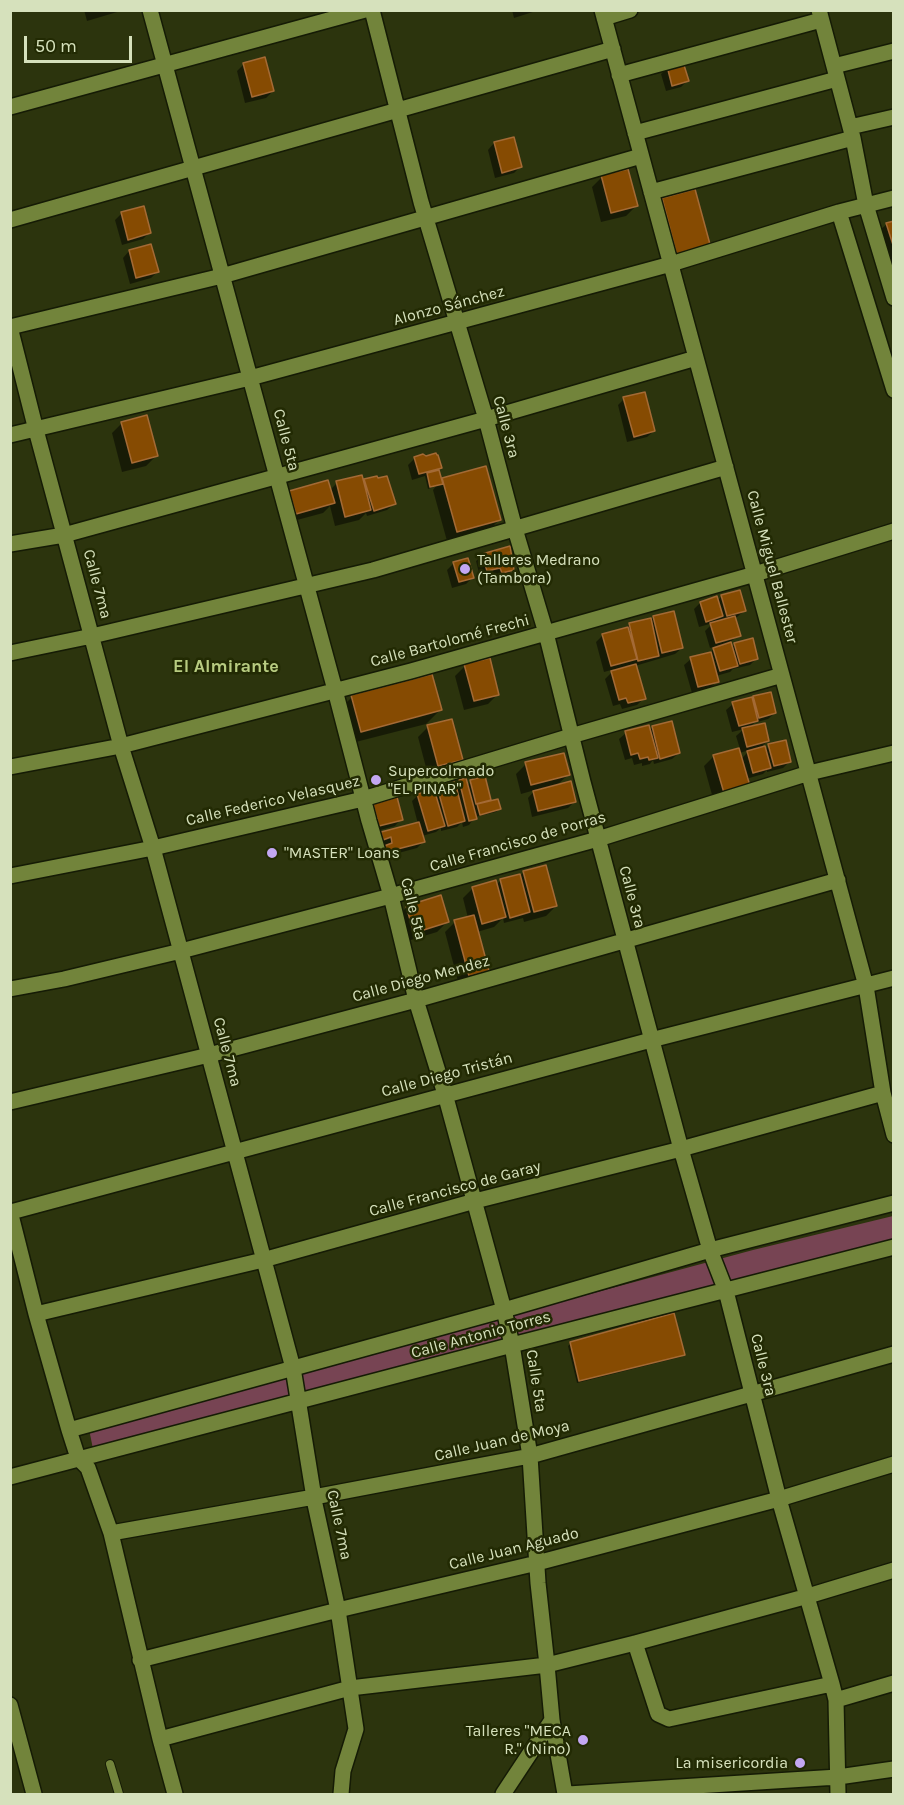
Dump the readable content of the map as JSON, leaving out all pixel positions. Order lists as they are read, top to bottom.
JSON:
{
  "streets": {
    "street": [
      "Alonzo Sánchez",
      "Calle 3ra",
      "Calle 5ta",
      "Calle Miguel Ballester",
      "Calle 7ma",
      "Calle Bartolomé Frechi",
      "Calle Federico Velasquez",
      "Calle Francisco de Porras",
      "Calle Diego Mendez",
      "Calle Diego Tristán",
      "Calle Francisco de Garay",
      "Calle Antonio Torres",
      "Calle Juan de Moya",
      "Calle Juan Aguado"
    ]
  },
  "crossings": [
    ["Alonzo Sánchez", "Calle 3ra"],
    ["Alonzo Sánchez", "Calle 5ta"],
    ["Alonzo Sánchez", "Calle Miguel Ballester"],
    ["Alonzo Sánchez", "Calle 7ma"],
    ["Calle 3ra", "Calle Bartolomé Frechi"],
    ["Calle 3ra", "Calle Federico Velasquez"],
    ["Calle 3ra", "Calle Francisco de Porras"],
    ["Calle 3ra", "Calle Diego Mendez"],
    ["Calle 3ra", "Calle Diego Tristán"],
    ["Calle 3ra", "Calle Francisco de Garay"],
    ["Calle 3ra", "Calle Antonio Torres"],
    ["Calle 3ra", "Calle Juan de Moya"],
    ["Calle 3ra", "Calle Juan Aguado"],
    ["Calle 5ta", "Calle Bartolomé Frechi"],
    ["Calle 5ta", "Calle Federico Velasquez"],
    ["Calle 5ta", "Calle Francisco de Porras"],
    ["Calle 5ta", "Calle Diego Mendez"],
    ["Calle 5ta", "Calle Diego Tristán"],
    ["Calle 5ta", "Calle Francisco de Garay"],
    ["Calle 5ta", "Calle Antonio Torres"],
    ["Calle 5ta", "Calle Juan de Moya"],
    ["Calle 5ta", "Calle Juan Aguado"],
    ["Calle Miguel Ballester", "Calle Bartolomé Frechi"],
    ["Calle Miguel Ballester", "Calle Federico Velasquez"],
    ["Calle Miguel Ballester", "Calle Francisco de Porras"],
    ["Calle Miguel Ballester", "Calle Diego Mendez"],
    ["Calle Miguel Ballester", "Calle Diego Tristán"],
    ["Calle Miguel Ballester", "Calle Francisco de Garay"],
    ["Calle 7ma", "Calle Bartolomé Frechi"],
    ["Calle 7ma", "Calle Federico Velasquez"],
    ["Calle 7ma", "Calle Francisco de Porras"],
    ["Calle 7ma", "Calle Diego Mendez"],
    ["Calle 7ma", "Calle Diego Tristán"],
    ["Calle 7ma", "Calle Francisco de Garay"],
    ["Calle 7ma", "Calle Antonio Torres"],
    ["Calle 7ma", "Calle Juan de Moya"],
    ["Calle 7ma", "Calle Juan Aguado"]
  ],
  "districts": ["El Almirante"],
  "places": [
    "Talleres Medrano (Tambora)",
    "Supercolmado \"EL PINAR\"",
    "\"MASTER\" Loans",
    "Talleres \"MECA R.\" (Nino)",
    "La misericordia"
  ],
  "scale_bar": "50 m"
}
